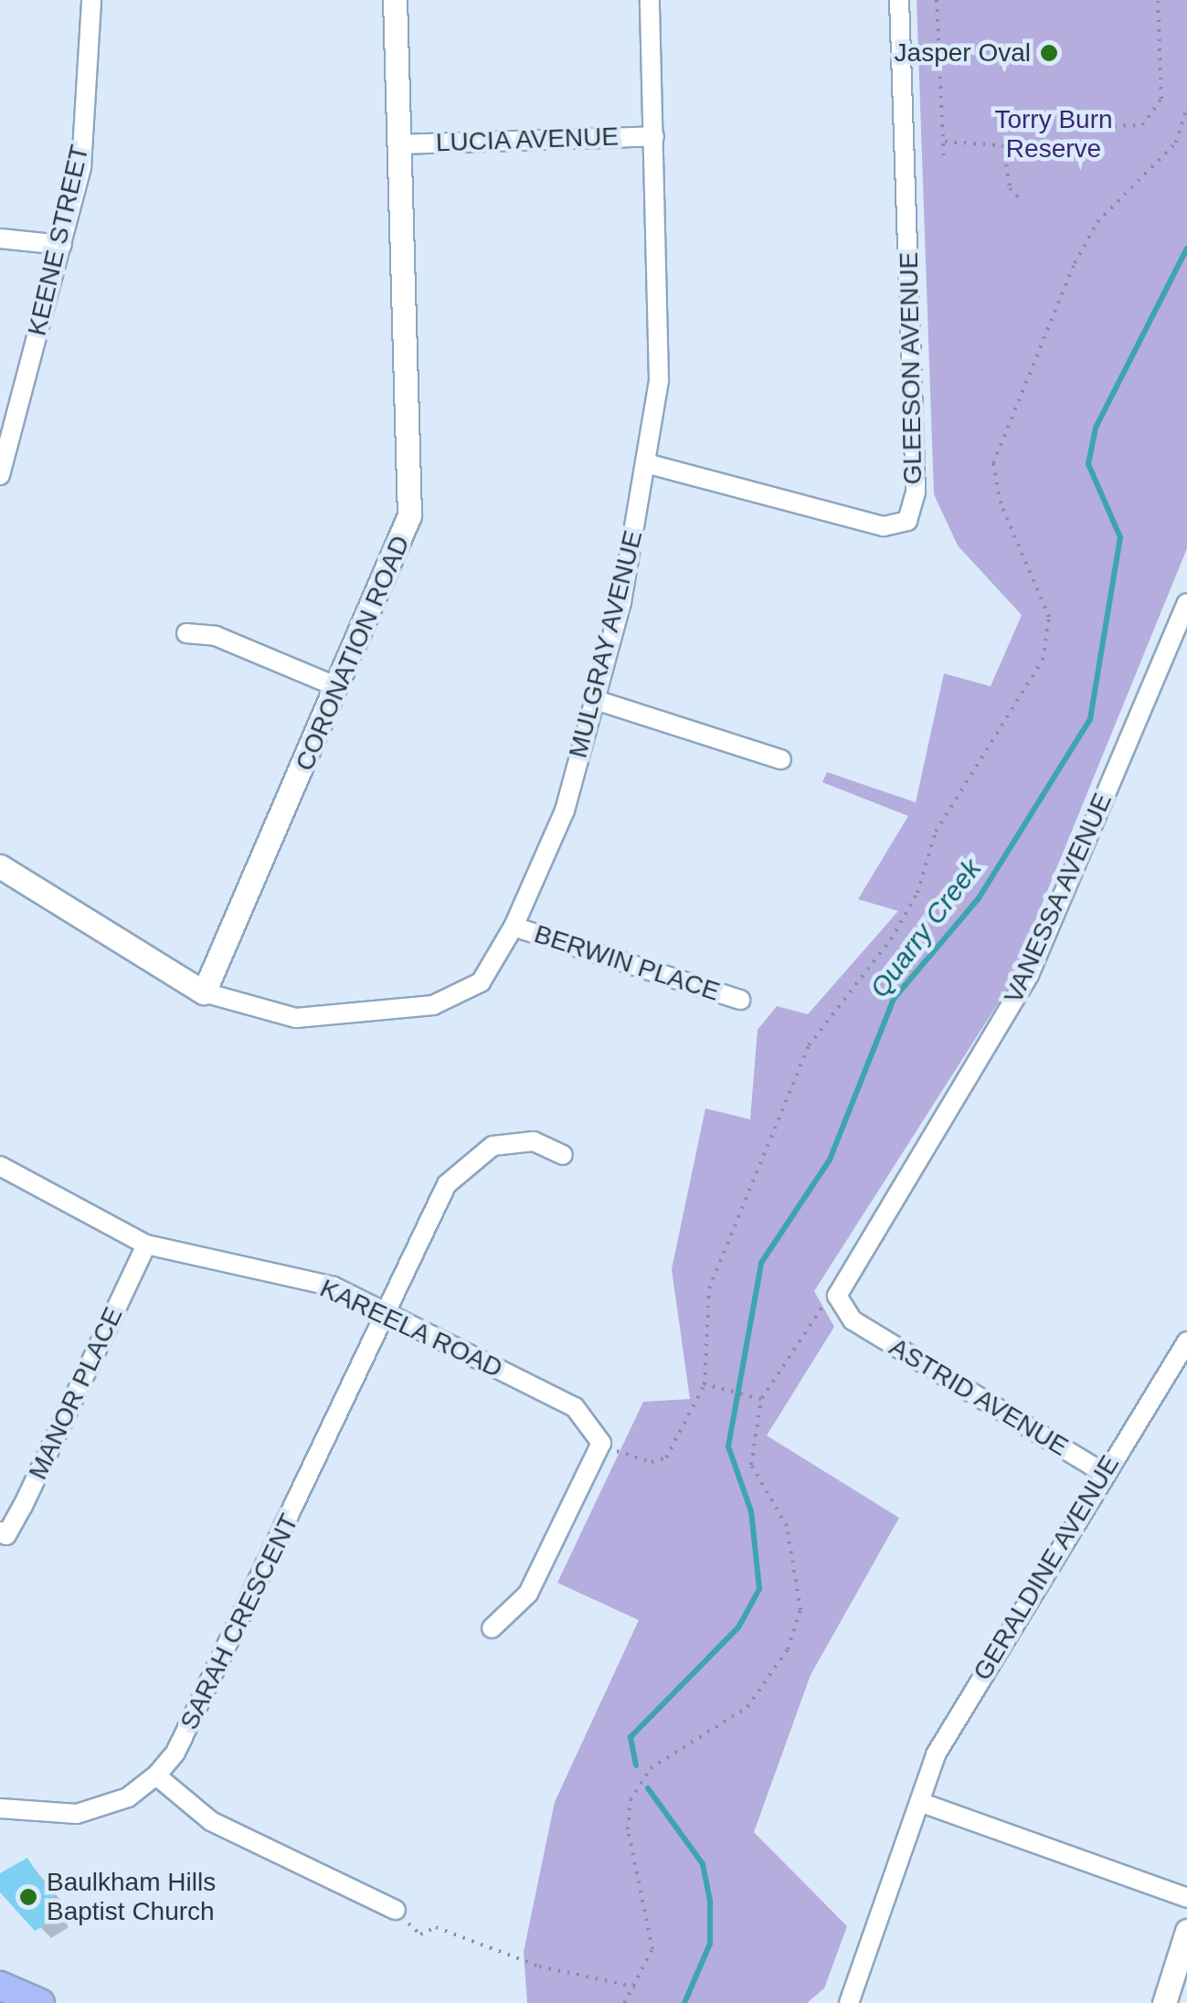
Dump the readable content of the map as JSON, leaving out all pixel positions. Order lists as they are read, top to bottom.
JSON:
{
  "streets": {
    "street": [
      "LUCIA AVENUE",
      "KEENE STREET",
      "GLEESON AVENUE",
      "MULGRAY AVENUE",
      "CORONATION ROAD",
      "VANESSA AVENUE",
      "BERWIN PLACE",
      "KAREELA ROAD",
      "MANOR PLACE",
      "ASTRID AVENUE",
      "GERALDINE AVENUE",
      "SARAH CRESCENT"
    ]
  },
  "crossings": [
    ["LUCIA AVENUE", "MULGRAY AVENUE"],
    ["LUCIA AVENUE", "CORONATION ROAD"],
    ["GLEESON AVENUE", "MULGRAY AVENUE"],
    ["MULGRAY AVENUE", "CORONATION ROAD"],
    ["MULGRAY AVENUE", "BERWIN PLACE"],
    ["VANESSA AVENUE", "ASTRID AVENUE"],
    ["KAREELA ROAD", "MANOR PLACE"],
    ["KAREELA ROAD", "SARAH CRESCENT"],
    ["ASTRID AVENUE", "GERALDINE AVENUE"]
  ],
  "water": ["Quarry Creek"],
  "parks": ["Torry Burn Reserve"],
  "places": ["Jasper Oval", "Baulkham Hills Baptist Church"]
}
